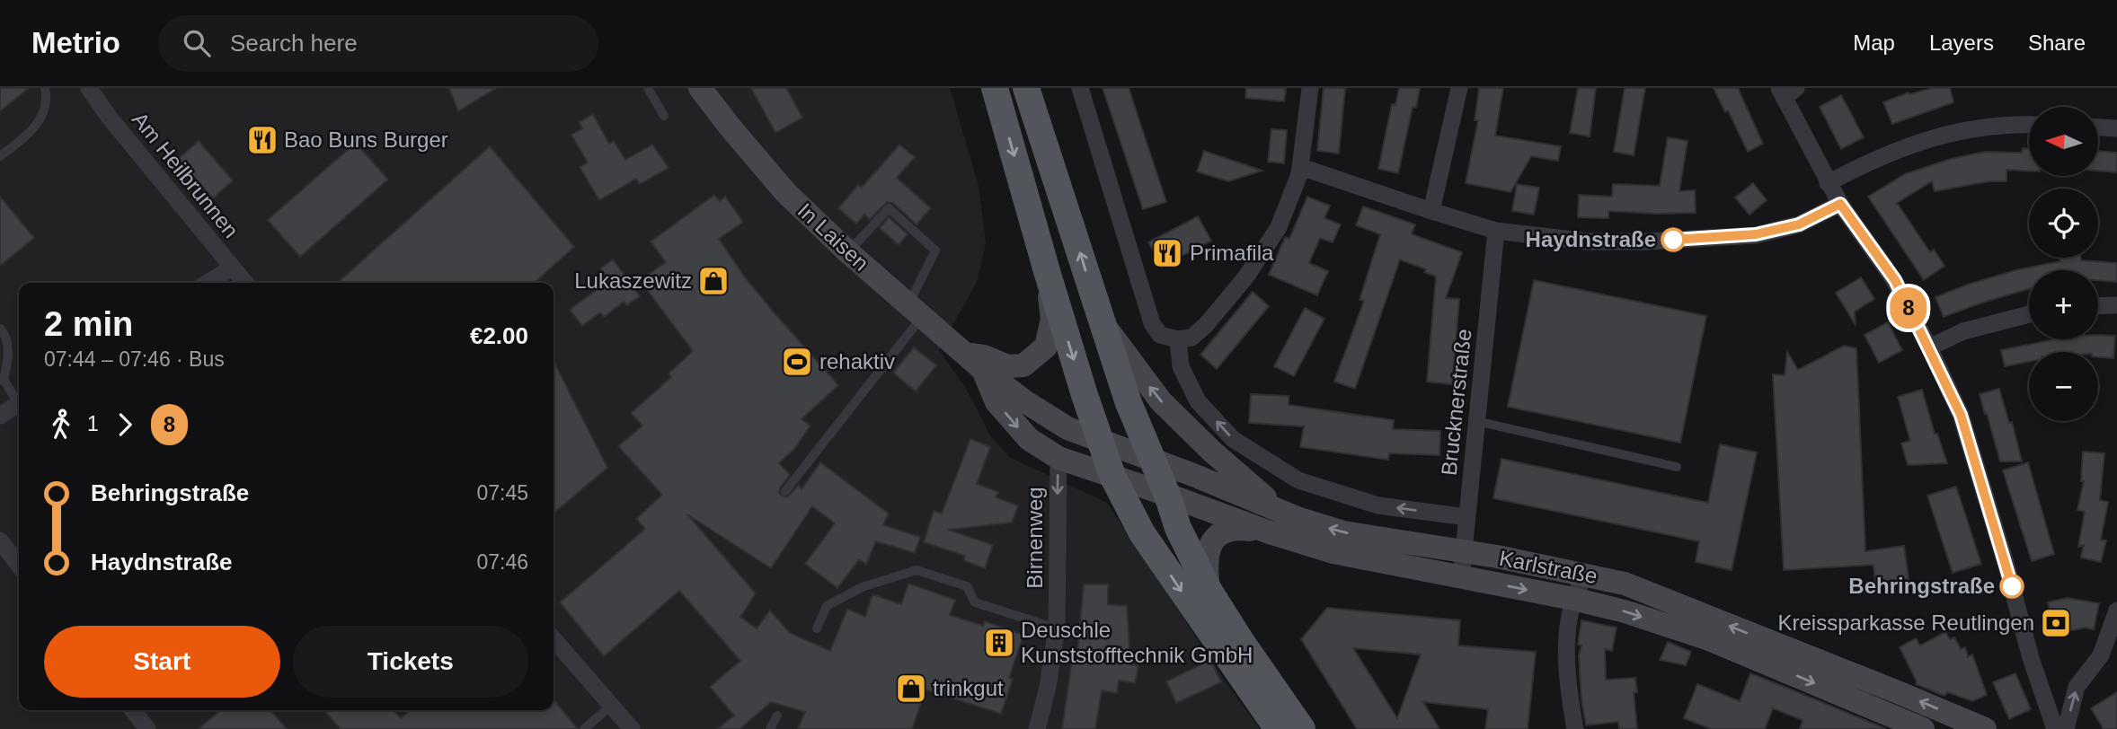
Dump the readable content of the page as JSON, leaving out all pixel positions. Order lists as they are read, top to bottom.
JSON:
{
  "streets": {
    "main road": ["In Laisen", "Karlstraße"],
    "street": ["Am Heilbrunnen", "Brucknerstraße", "Birnenweg"]
  },
  "crossings": [
    ["In Laisen", "Birnenweg"],
    ["In Laisen", "Karlstraße"],
    ["Brucknerstraße", "Karlstraße"]
  ],
  "one_way": ["Birnenweg"],
  "places": {
    "restaurant": ["Bao Buns Burger", "Primafila"],
    "other": ["Haydnstraße", "Behringstraße"],
    "shop": ["Lukaszewitz", "trinkgut"],
    "sports": ["rehaktiv"],
    "bank": ["Kreissparkasse Reutlingen"],
    "building": ["Deuschle Kunststofftechnik GmbH"]
  },
  "lines": ["bus line 8"],
  "north": "left",
  "page": {
    "header": "Metrio",
    "search": "Search here",
    "nav": ["Map", "Layers", "Share"],
    "on_map": "8",
    "map_buttons": ["+", "−"],
    "heading": ["2 min", "07:44 – 07:46 · Bus", "€2.00"],
    "legs": ["1", "8"],
    "list": [
      {
        "name": "Behringstraße",
        "value": "07:45"
      },
      {
        "name": "Haydnstraße",
        "value": "07:46"
      }
    ],
    "buttons": ["Start", "Tickets"]
  }
}
